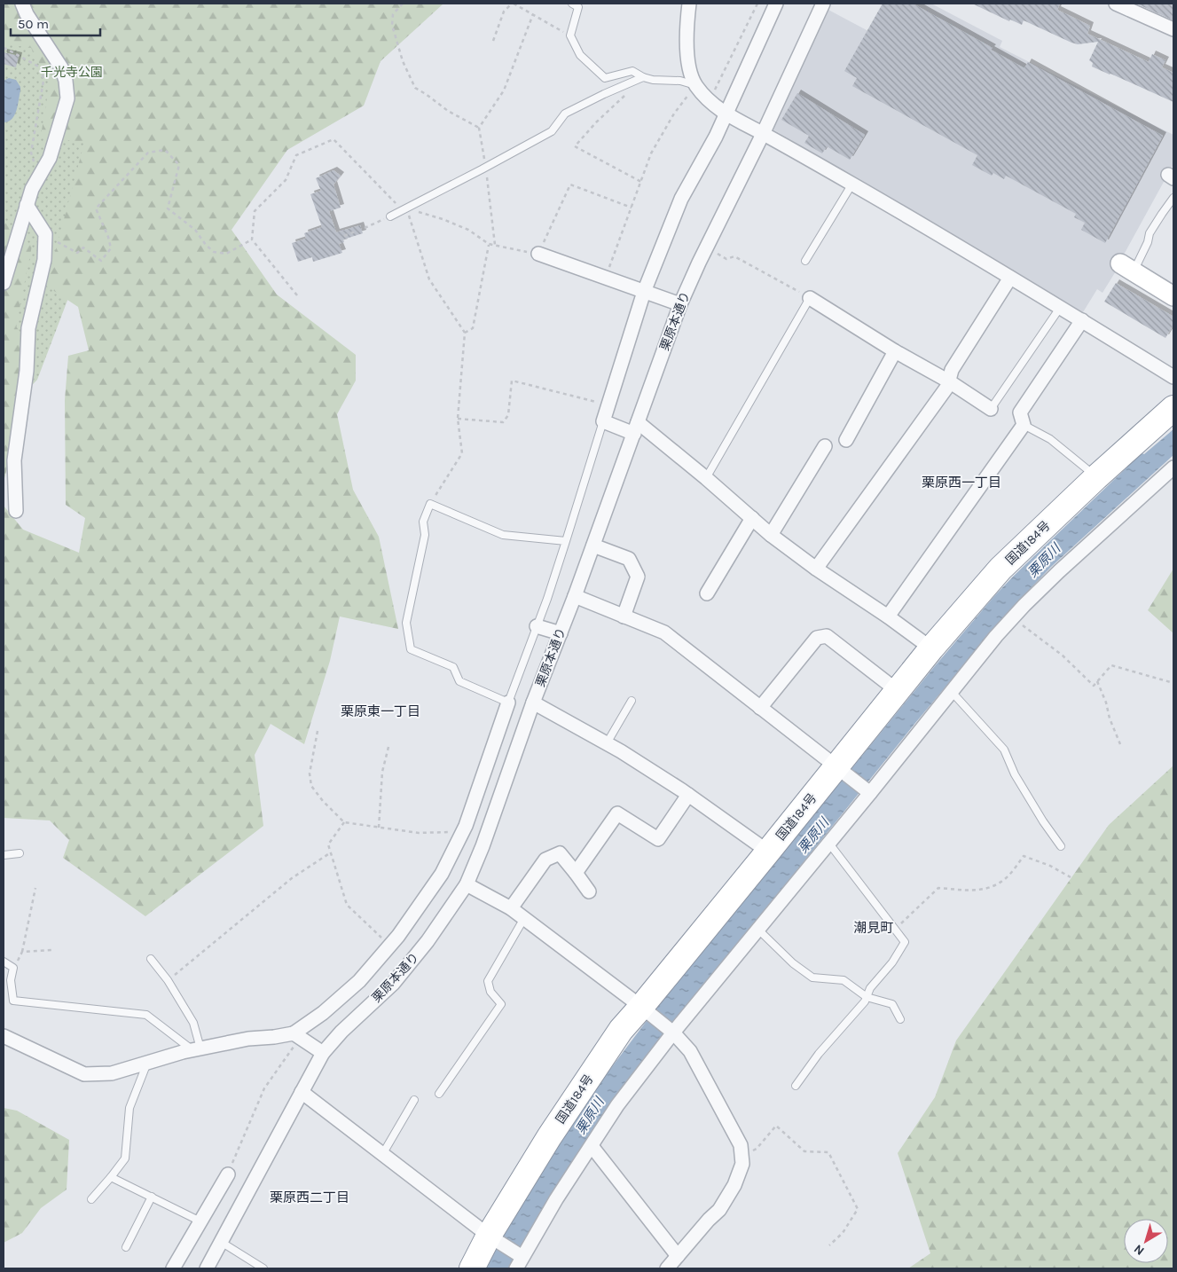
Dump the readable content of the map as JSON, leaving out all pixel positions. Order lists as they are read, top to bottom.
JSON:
{
  "streets": {
    "highway": ["国道184号"],
    "street": ["栗原本通り"]
  },
  "districts": [
    "栗原西一丁目",
    "栗原東一丁目",
    "潮見町",
    "栗原西二丁目"
  ],
  "water": ["栗原川"],
  "parks": ["千光寺公園"],
  "scale_bar": "50 m",
  "north": "bottom left"
}
